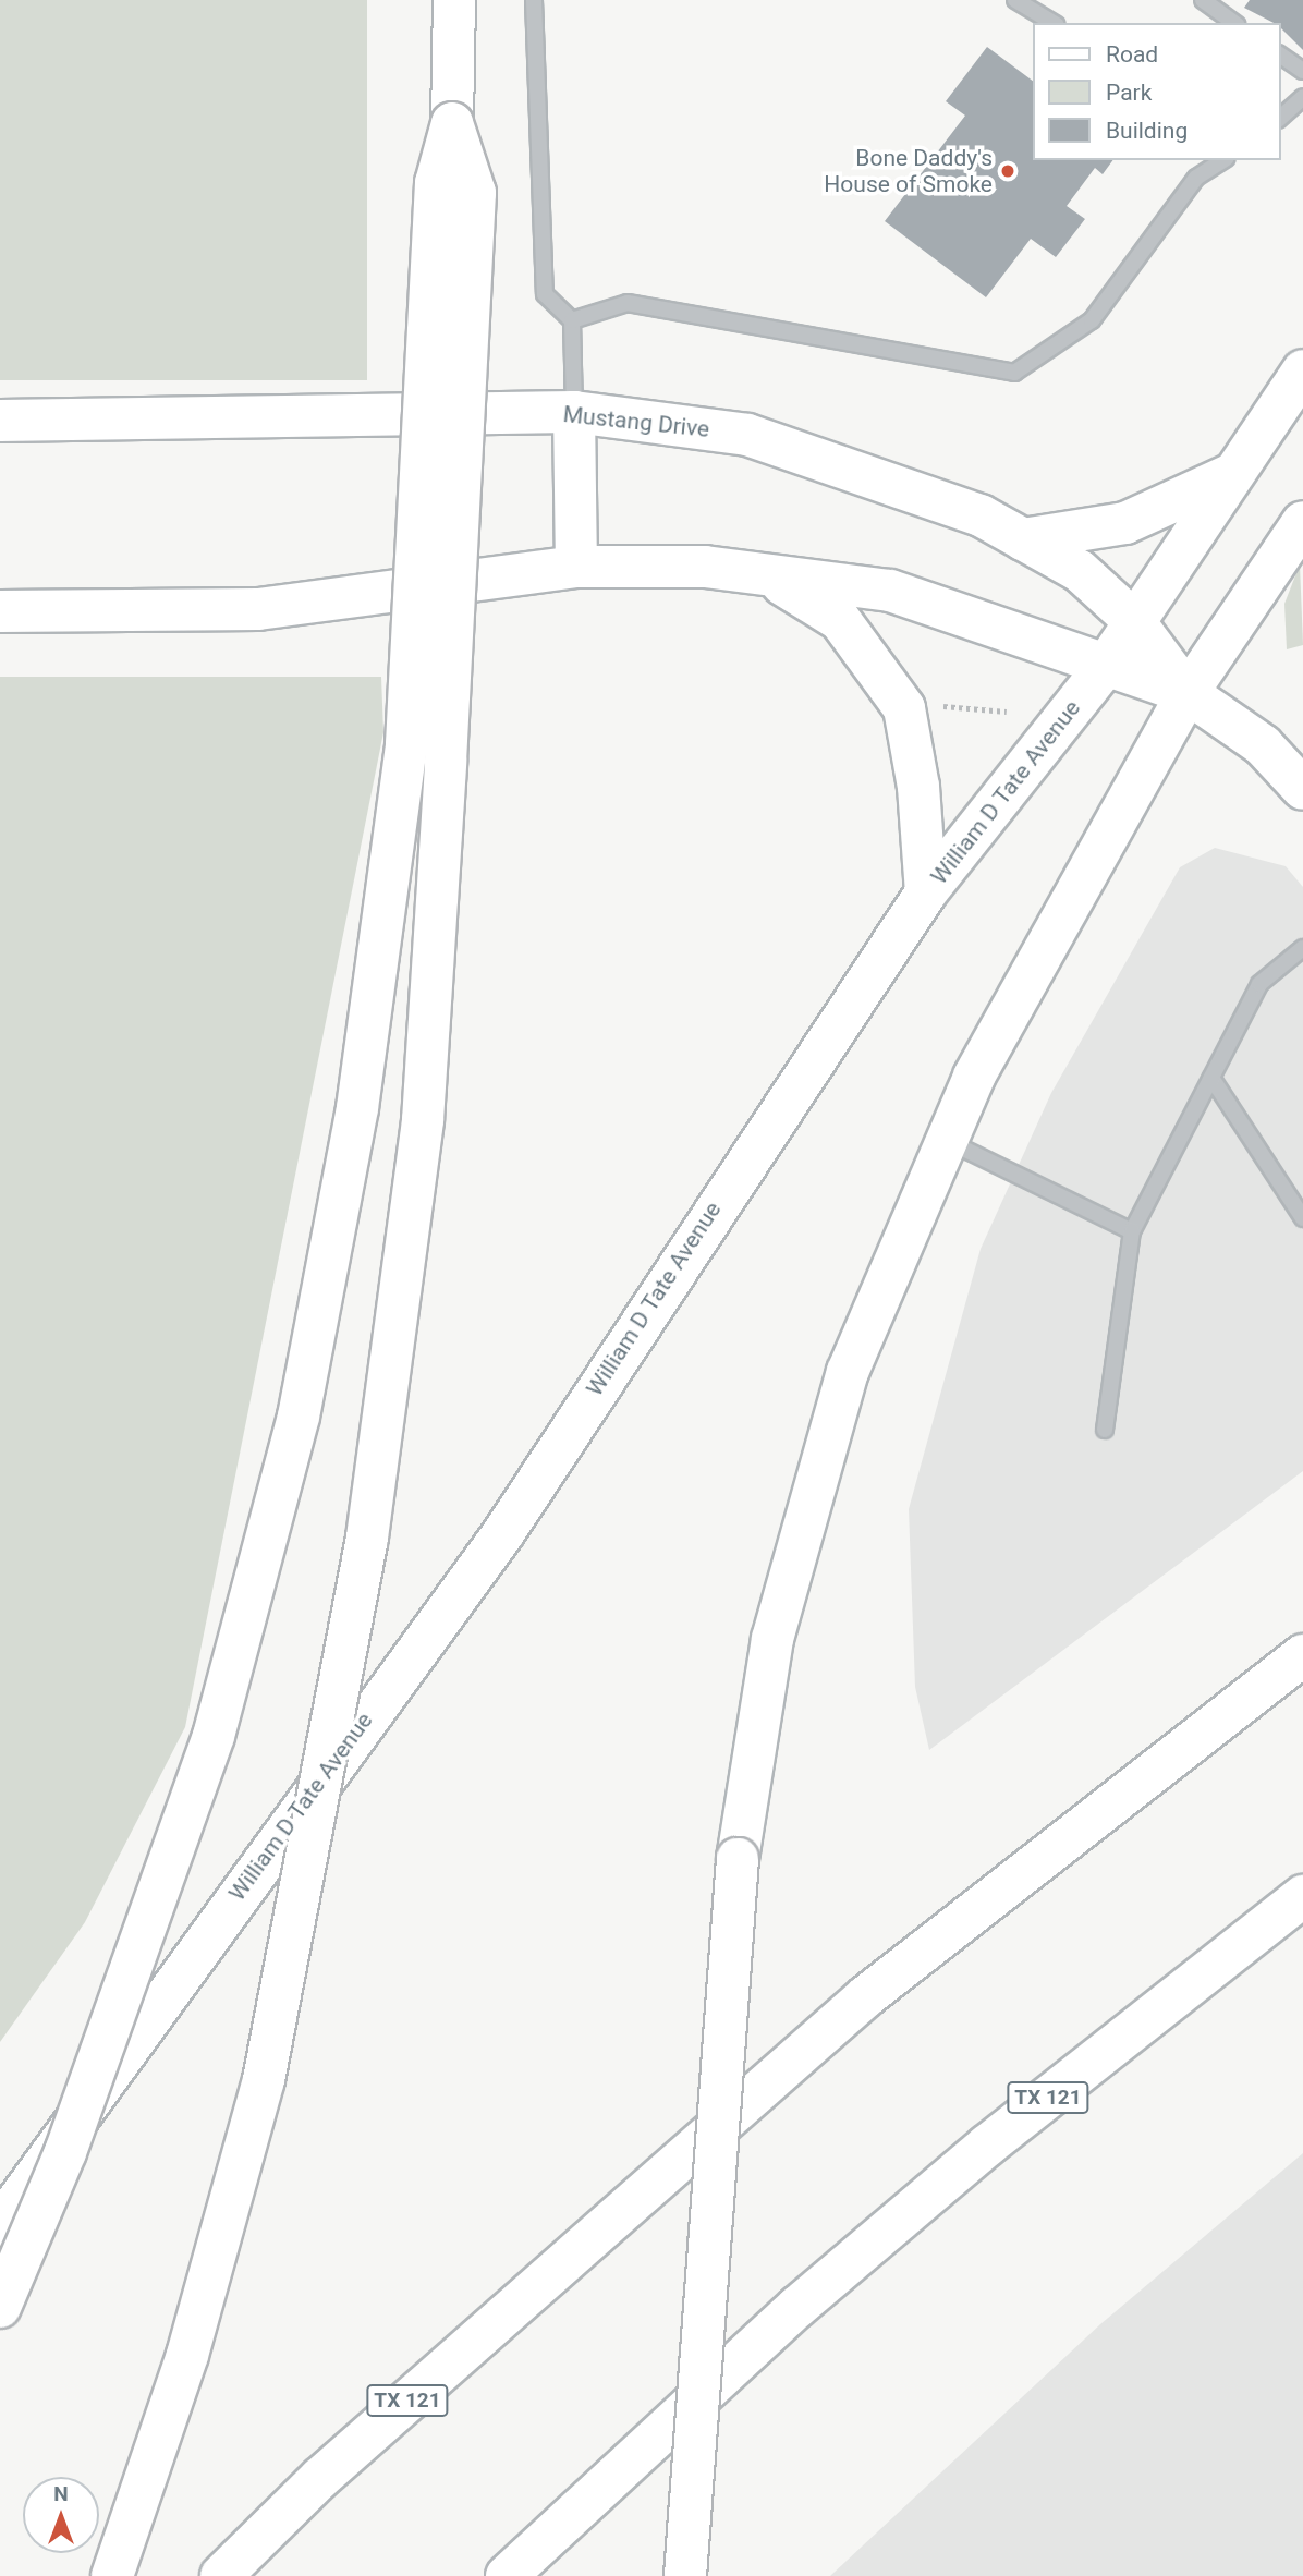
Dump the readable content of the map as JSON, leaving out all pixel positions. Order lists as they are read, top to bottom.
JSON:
{
  "streets": {
    "main road": ["Mustang Drive", "William D Tate Avenue", "TX 121"]
  },
  "crossings": [
    ["Mustang Drive", "William D Tate Avenue"]
  ],
  "places": ["Bone Daddy's House of Smoke"],
  "legend": ["Road", "Park", "Building"],
  "north": "top"
}
